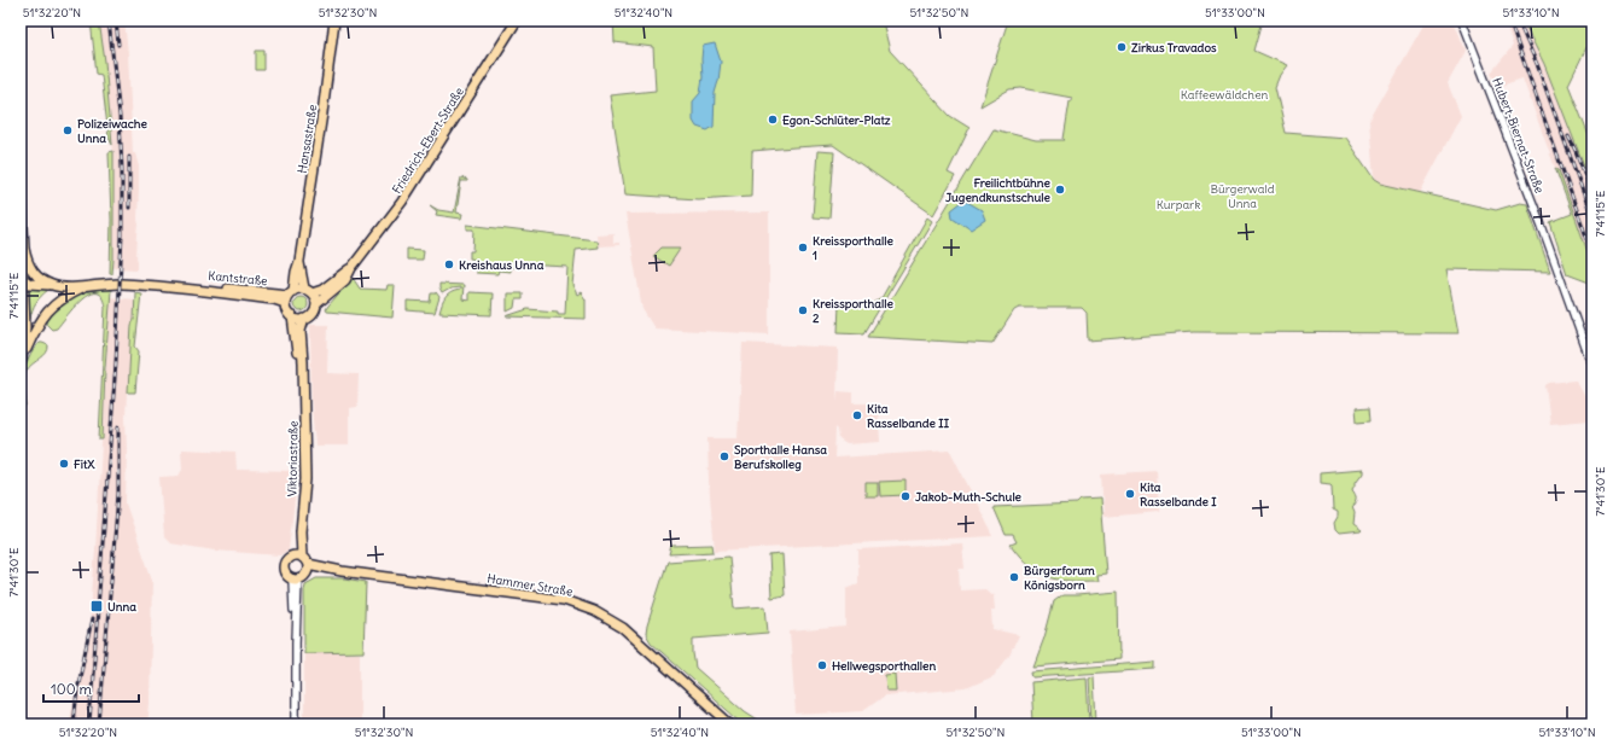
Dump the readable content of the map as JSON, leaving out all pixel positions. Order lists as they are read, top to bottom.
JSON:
{
  "streets": {
    "main road": [
      "Hansastraße",
      "Friedrich-Ebert-Straße",
      "Kantstraße",
      "Viktoriastraße",
      "Hammer Straße"
    ],
    "street": ["Hubert-Biernat-Straße"]
  },
  "crossings": [
    ["Hansastraße", "Friedrich-Ebert-Straße"],
    ["Hansastraße", "Kantstraße"],
    ["Hansastraße", "Viktoriastraße"],
    ["Friedrich-Ebert-Straße", "Kantstraße"],
    ["Friedrich-Ebert-Straße", "Viktoriastraße"],
    ["Kantstraße", "Viktoriastraße"],
    ["Viktoriastraße", "Hammer Straße"]
  ],
  "parks": ["Kaffeewäldchen", "Bürgerwald Unna", "Kurpark"],
  "places": {
    "other": [
      "Zirkus Travados",
      "Egon-Schlüter-Platz",
      "Polizeiwache Unna",
      "Freilichtbühne Jugendkunstschule",
      "Kreissporthalle 1",
      "Kreishaus Unna",
      "Kreissporthalle 2",
      "Kita Rasselbande II",
      "Sporthalle Hansa Berufskolleg",
      "FitX",
      "Kita Rasselbande I",
      "Jakob-Muth-Schule",
      "Bürgerforum Königsborn",
      "Hellwegsporthallen"
    ],
    "transit": ["Unna"]
  },
  "scale_bar": "100 m",
  "coordinates": [
    "51°32'20\"N",
    "51°32'30\"N",
    "51°32'40\"N",
    "51°32'50\"N",
    "51°33'00\"N",
    "51°33'10\"N",
    "7°41'15\"E",
    "7°41'30\"E"
  ]
}
